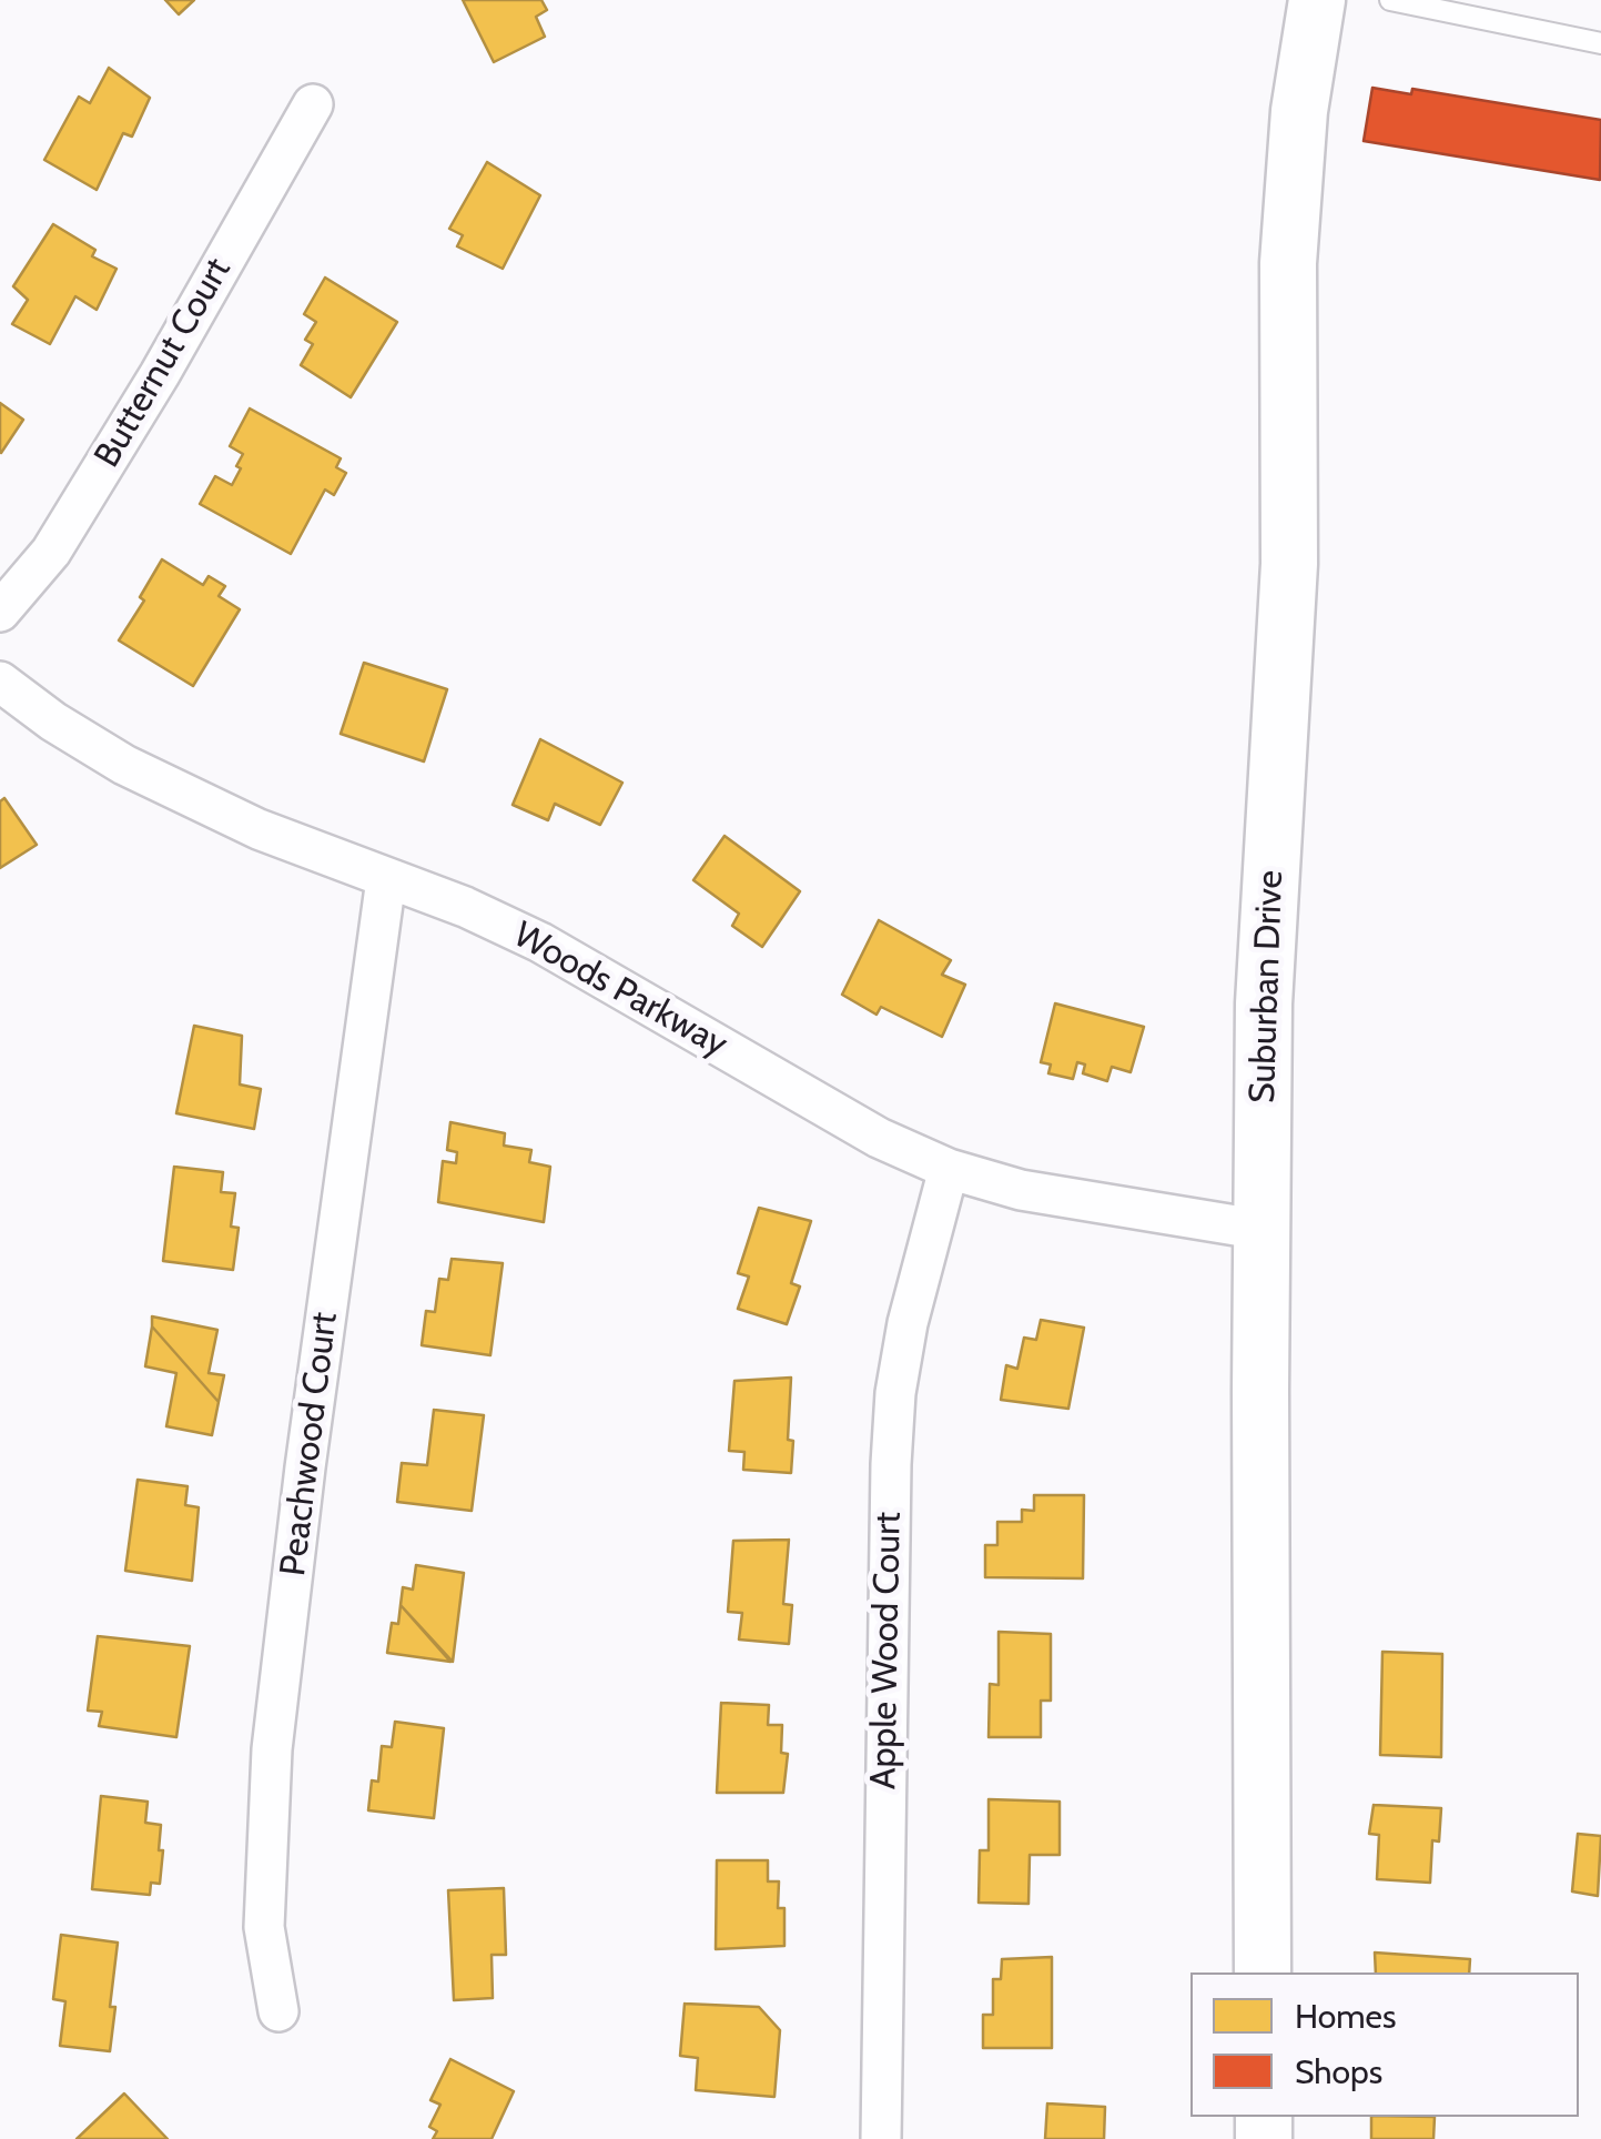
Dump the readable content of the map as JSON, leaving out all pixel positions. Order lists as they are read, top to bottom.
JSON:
{
  "streets": {
    "main road": ["Suburban Drive"],
    "street": [
      "Butternut Court",
      "Woods Parkway",
      "Peachwood Court",
      "Apple Wood Court"
    ]
  },
  "crossings": [
    ["Suburban Drive", "Woods Parkway"],
    ["Woods Parkway", "Peachwood Court"],
    ["Woods Parkway", "Apple Wood Court"]
  ],
  "legend": ["Homes", "Shops"]
}
